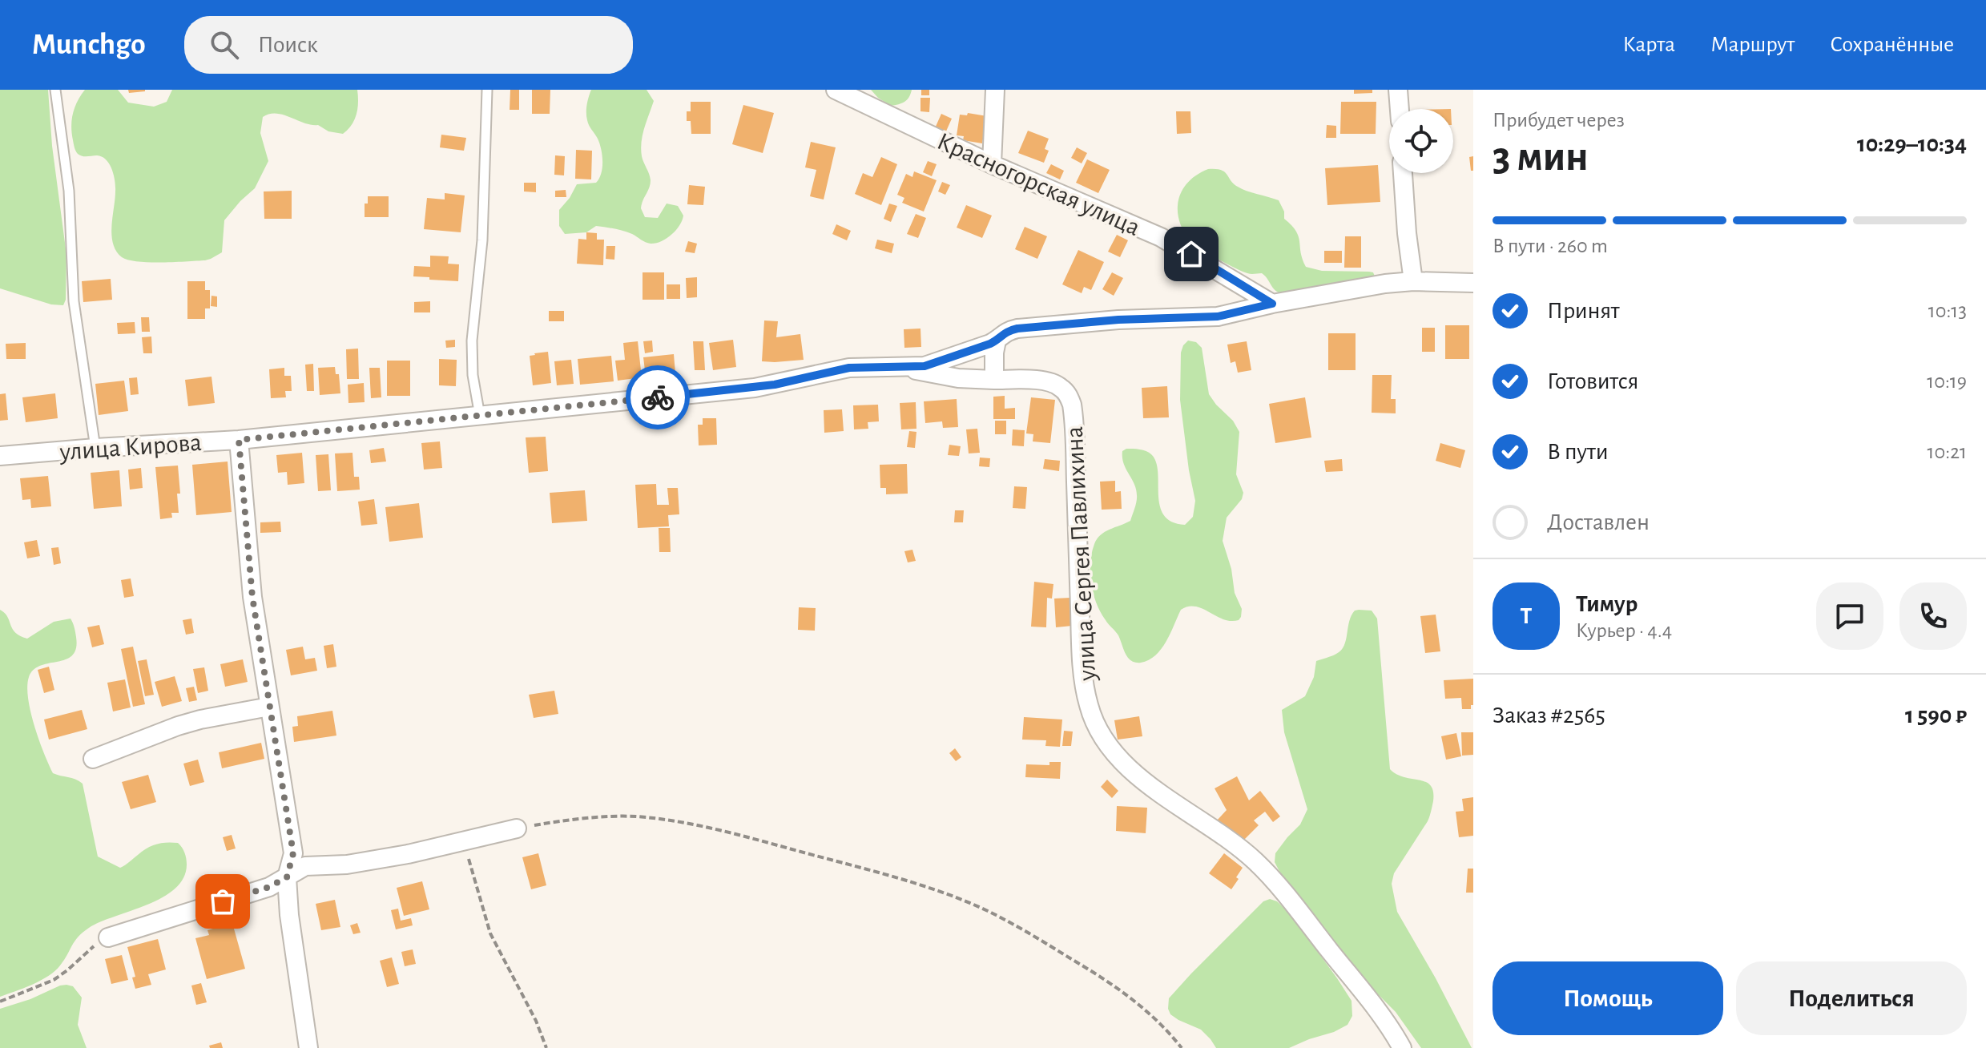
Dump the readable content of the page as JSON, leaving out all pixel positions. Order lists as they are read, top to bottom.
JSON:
{
  "streets": {
    "street": ["Красногорская улица", "улица Кирова", "улица Сергея Павлихина"]
  },
  "crossings": [
    ["Красногорская улица", "улица Кирова"],
    ["улица Кирова", "улица Сергея Павлихина"]
  ],
  "page": {
    "header": "Munchgo",
    "search": "Поиск",
    "nav": ["Карта", "Маршрут", "Сохранённые"],
    "heading": ["3 мин", "Прибудет через", "10:29–10:34"],
    "panel": [
      "Тимур",
      "Курьер · 4.4",
      "Заказ #2565",
      "1 590 ₽"
    ],
    "bar": "В пути · 260 m",
    "list": [
      ["Принят", "10:13"],
      ["Готовится", "10:19"],
      ["В пути", "10:21"],
      "Доставлен"
    ],
    "round": "Т",
    "buttons": ["Помощь", "Поделиться"]
  }
}
